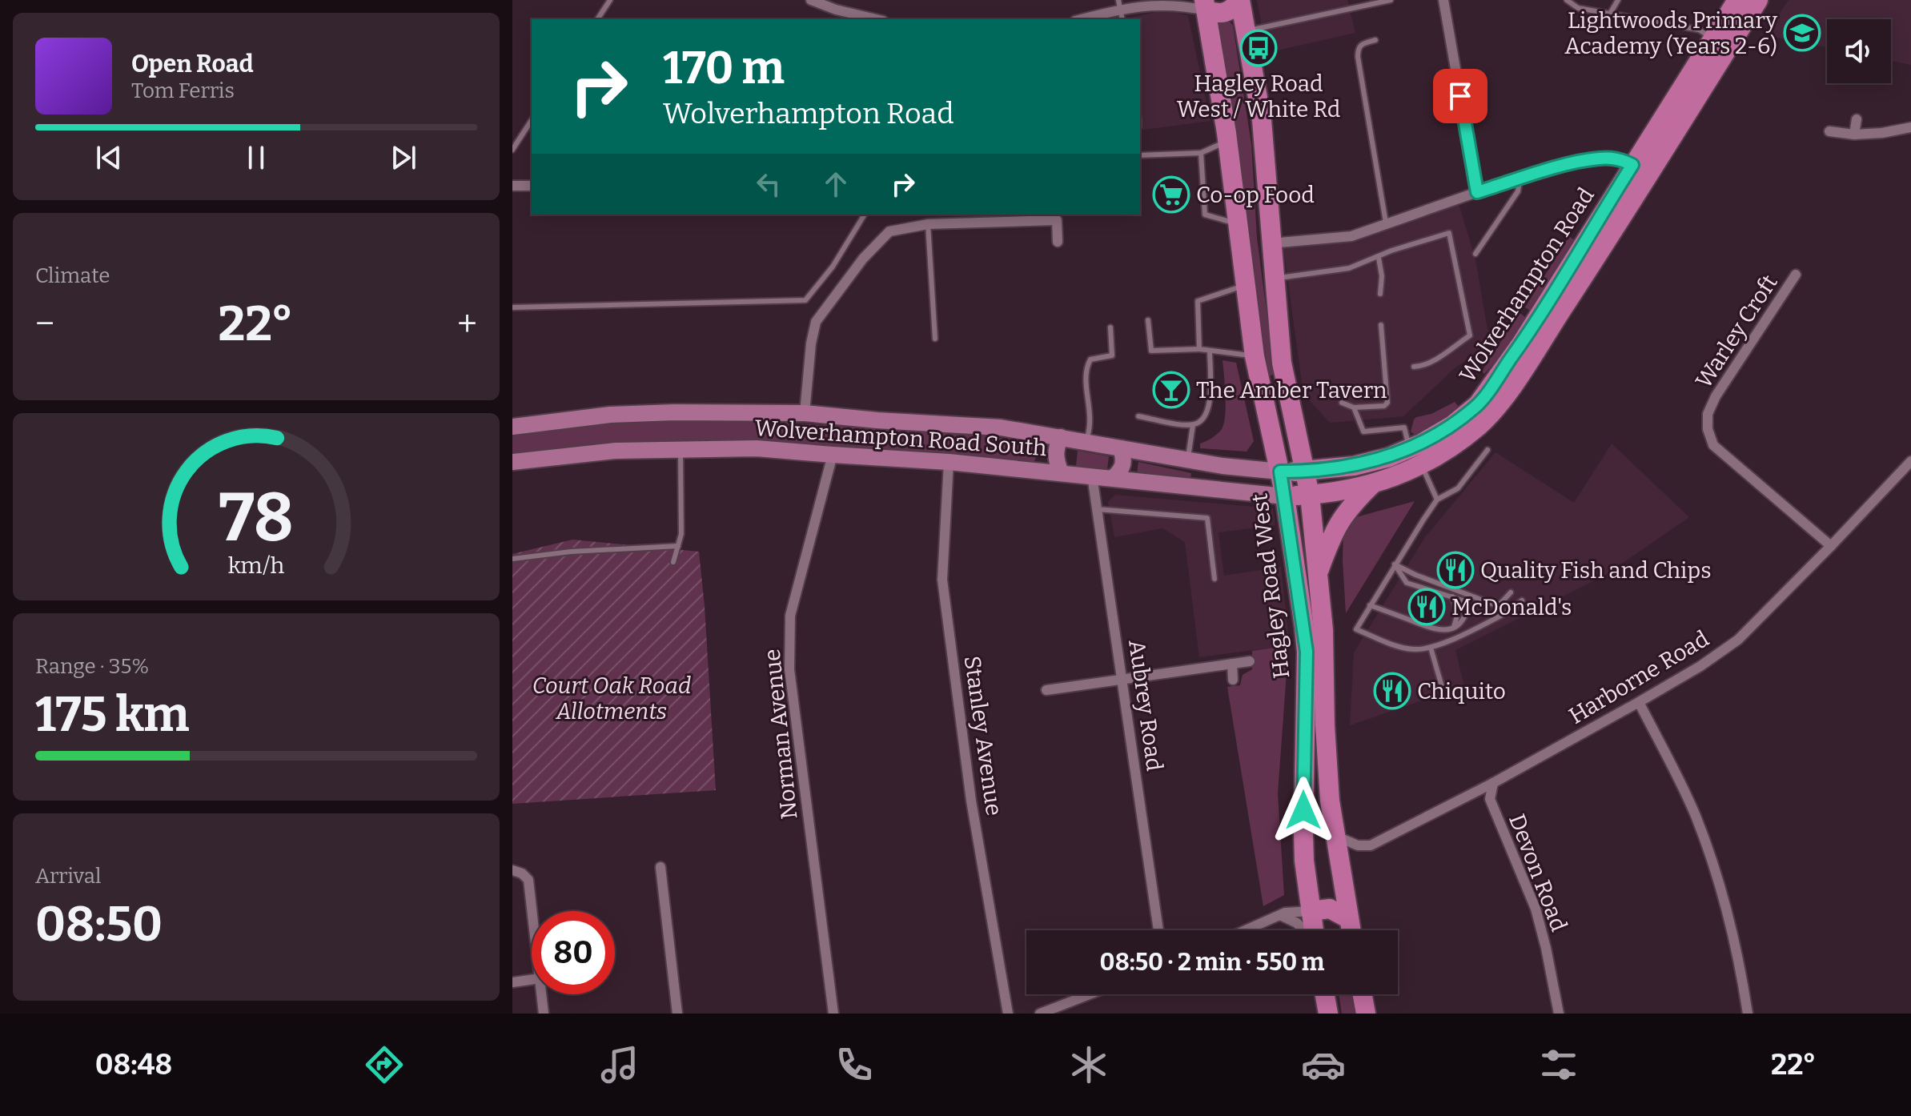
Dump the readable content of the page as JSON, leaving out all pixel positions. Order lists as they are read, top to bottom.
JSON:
{
  "streets": {
    "highway": ["Wolverhampton Road", "Hagley Road West"],
    "main road": ["Wolverhampton Road South"],
    "street": [
      "Warley Croft",
      "Harborne Road",
      "Aubrey Road",
      "Norman Avenue",
      "Stanley Avenue",
      "Devon Road"
    ]
  },
  "crossings": [
    ["Wolverhampton Road", "Wolverhampton Road South"],
    ["Wolverhampton Road", "Hagley Road West"],
    ["Warley Croft", "Harborne Road"],
    ["Wolverhampton Road South", "Hagley Road West"],
    ["Wolverhampton Road South", "Aubrey Road"],
    ["Wolverhampton Road South", "Norman Avenue"],
    ["Wolverhampton Road South", "Stanley Avenue"],
    ["Hagley Road West", "Harborne Road"],
    ["Harborne Road", "Devon Road"]
  ],
  "parks": ["Court Oak Road Allotments"],
  "places": {
    "school or university": ["Lightwoods Primary Academy (Years 2-6)"],
    "bus stop": ["Hagley Road West / White Rd"],
    "supermarket": ["Co-op Food"],
    "bar": ["The Amber Tavern"],
    "restaurant": ["Quality Fish and Chips", "McDonald's", "Chiquito"]
  },
  "page": {
    "turn": ["170 m", "Wolverhampton Road"],
    "song": ["Open Road", "Tom Ferris"],
    "tile": [
      "Climate",
      ["Range · 35%", "175 km"],
      ["Arrival", "08:50"]
    ],
    "heat": ["−", "22°", "+"],
    "limit": "80",
    "trip": "08:50 · 2 min · 550 m",
    "tabs": ["08:48", "22°"],
    "gauge": ["78", "km/h"]
  }
}
